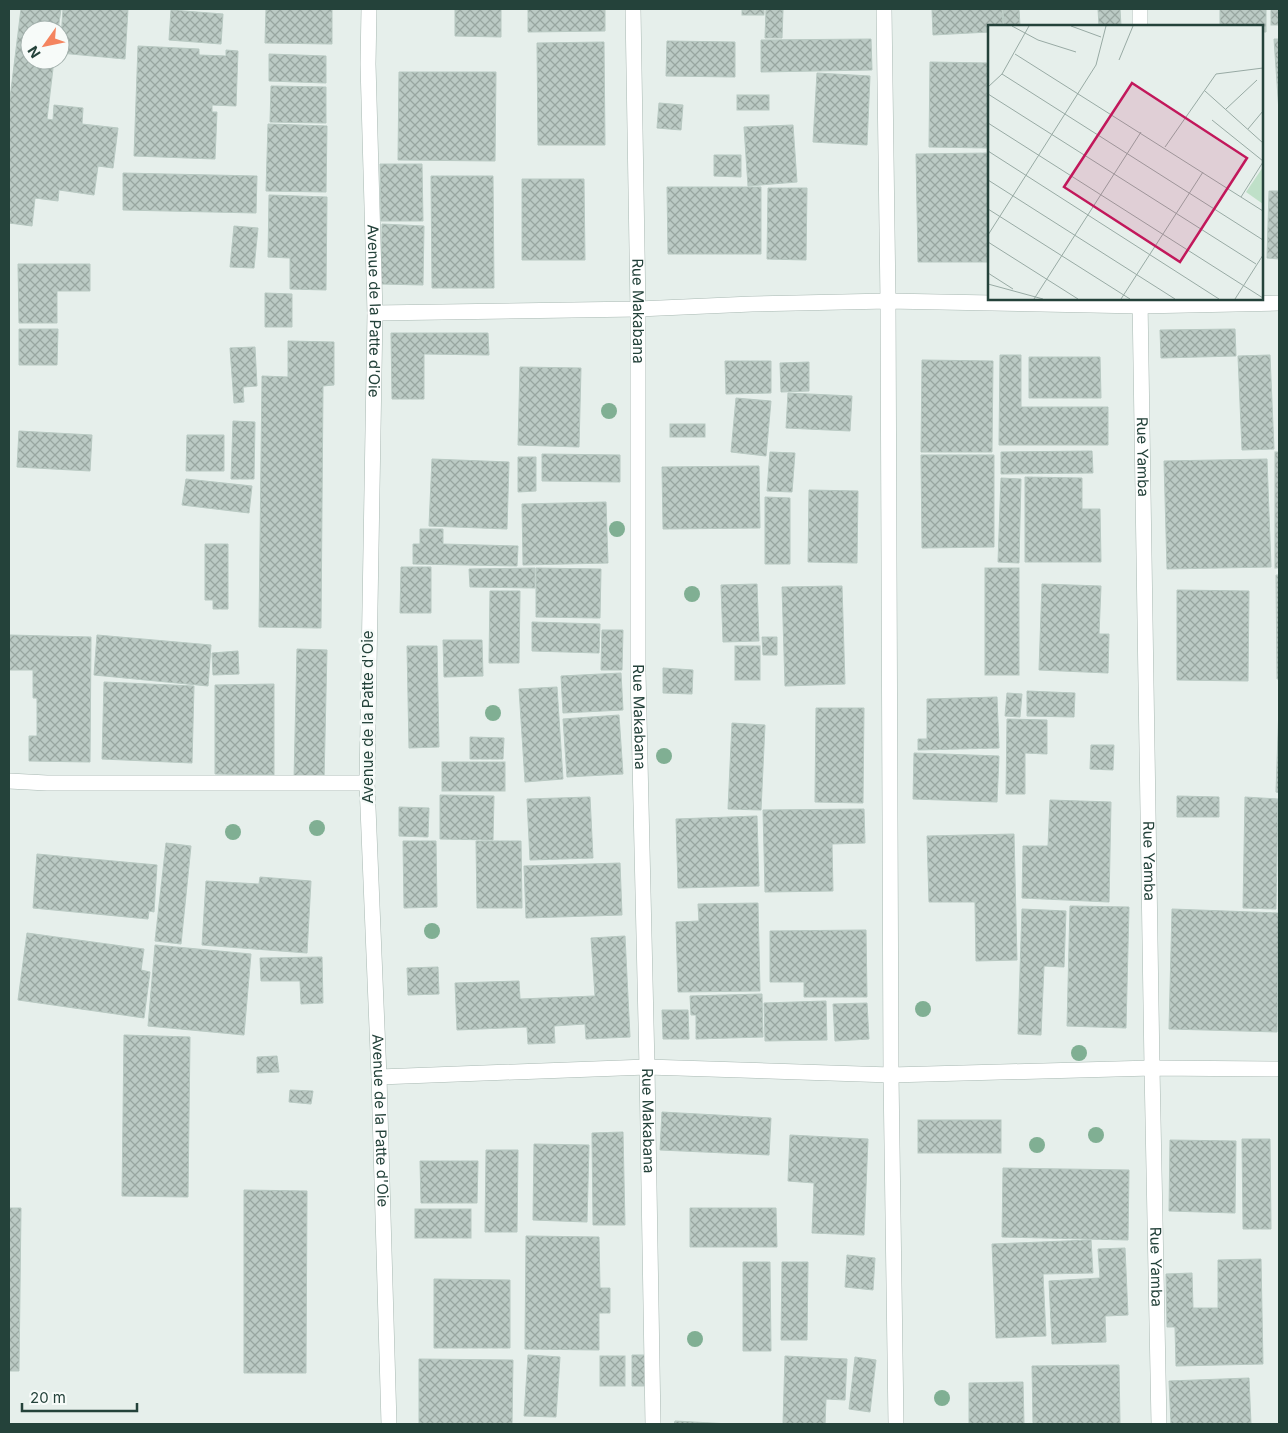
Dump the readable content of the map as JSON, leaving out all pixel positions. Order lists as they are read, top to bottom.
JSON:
{
  "streets": {
    "street": ["Avenue de la Patte d'Oie", "Rue Makabana", "Rue Yamba"]
  },
  "scale_bar": "20 m",
  "north": "bottom left"
}
